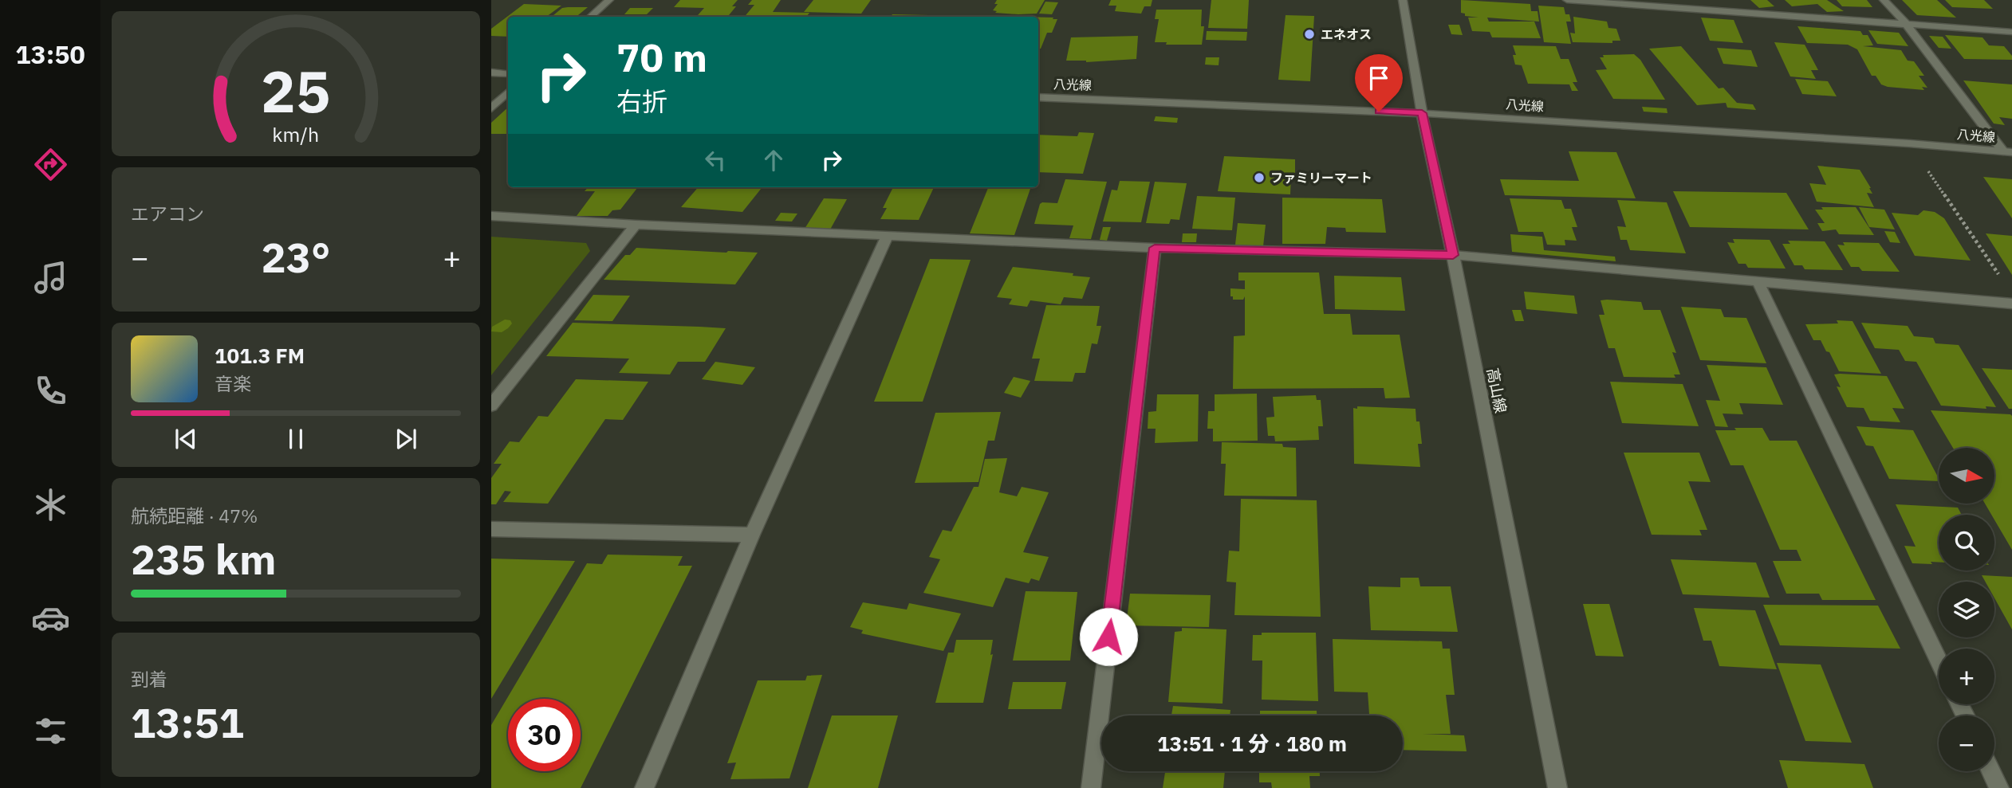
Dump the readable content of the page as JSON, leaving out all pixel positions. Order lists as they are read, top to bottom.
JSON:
{
  "streets": {
    "street": ["八光線", "高山線"]
  },
  "crossings": [
    ["八光線", "高山線"]
  ],
  "places": ["エネオス", "ファミリーマート"],
  "north": "right",
  "page": {
    "tabs": "13:50",
    "turn": ["70 m", "右折"],
    "tile": [
      "エアコン",
      ["航続距離 · 47%", "235 km"],
      ["到着", "13:51"]
    ],
    "heat": ["−", "23°", "+"],
    "song": ["101.3 FM", "音楽"],
    "map_buttons": ["+", "−"],
    "limit": "30",
    "trip": "13:51 · 1 分 · 180 m",
    "gauge": ["25", "km/h"]
  }
}
